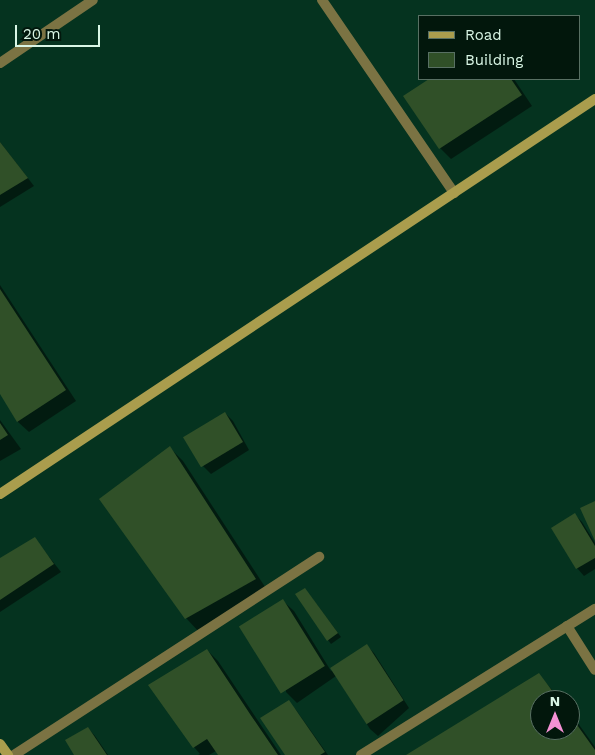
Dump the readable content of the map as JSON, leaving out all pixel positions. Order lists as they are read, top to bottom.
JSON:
{
  "legend": ["Road", "Building"],
  "scale_bar": "20 m",
  "north": "top"
}
